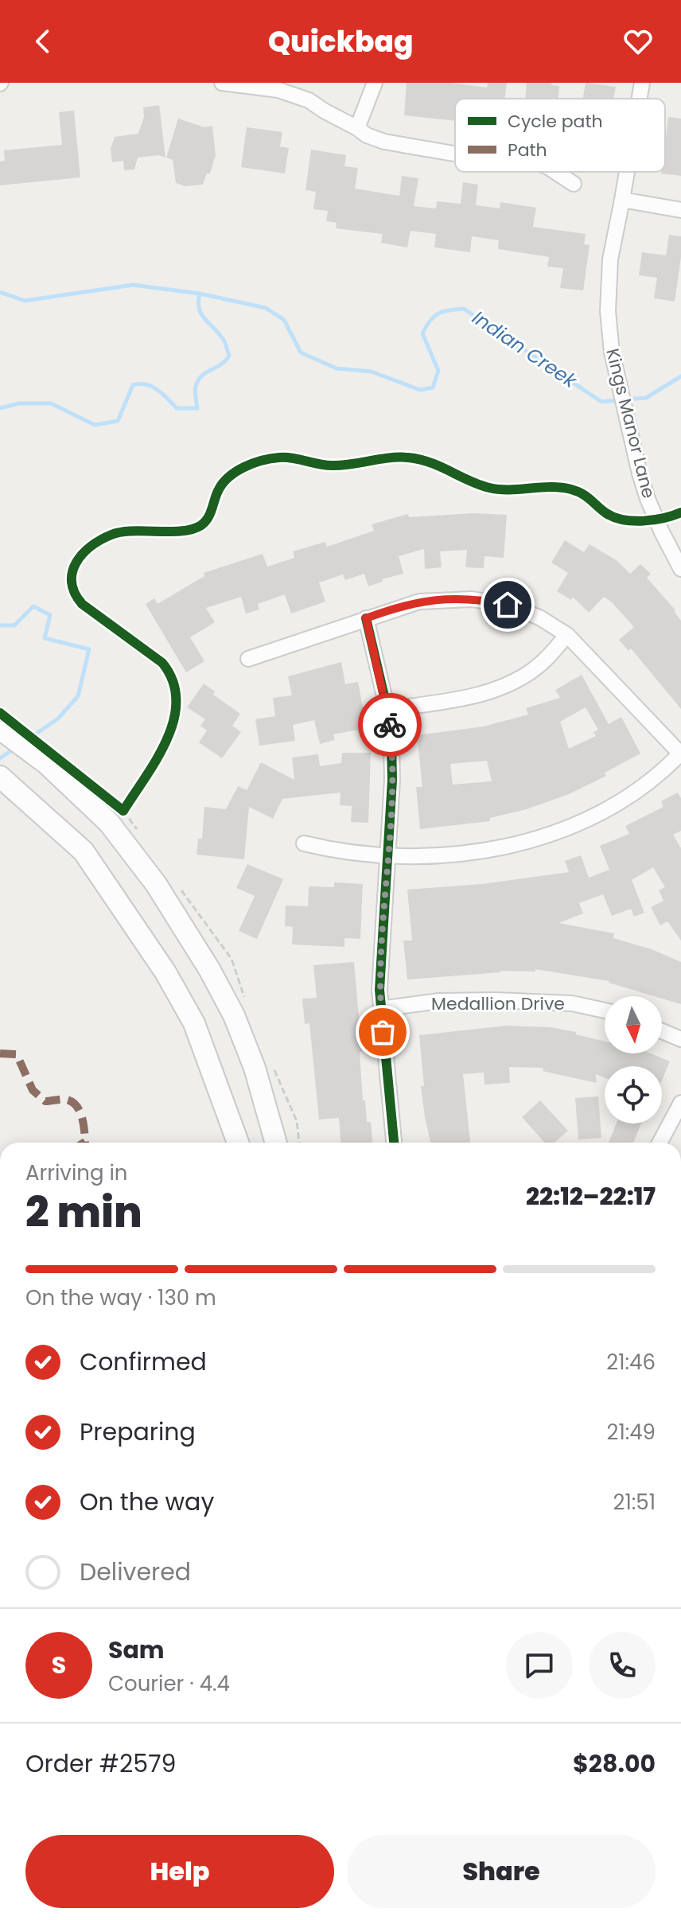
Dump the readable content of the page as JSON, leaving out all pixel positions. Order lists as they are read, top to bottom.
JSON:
{
  "streets": {
    "street": ["Kings Manor Lane", "Medallion Drive"]
  },
  "water": ["Indian Creek"],
  "legend": ["Cycle path", "Path"],
  "north": "bottom",
  "page": {
    "header": "Quickbag",
    "heading": ["2 min", "Arriving in", "22:12–22:17"],
    "panel": [
      "Sam",
      "Courier · 4.4",
      "Order #2579",
      "$28.00"
    ],
    "bar": "On the way · 130 m",
    "list": [
      ["Confirmed", "21:46"],
      ["Preparing", "21:49"],
      ["On the way", "21:51"],
      "Delivered"
    ],
    "round": "S",
    "buttons": ["Help", "Share"]
  }
}
